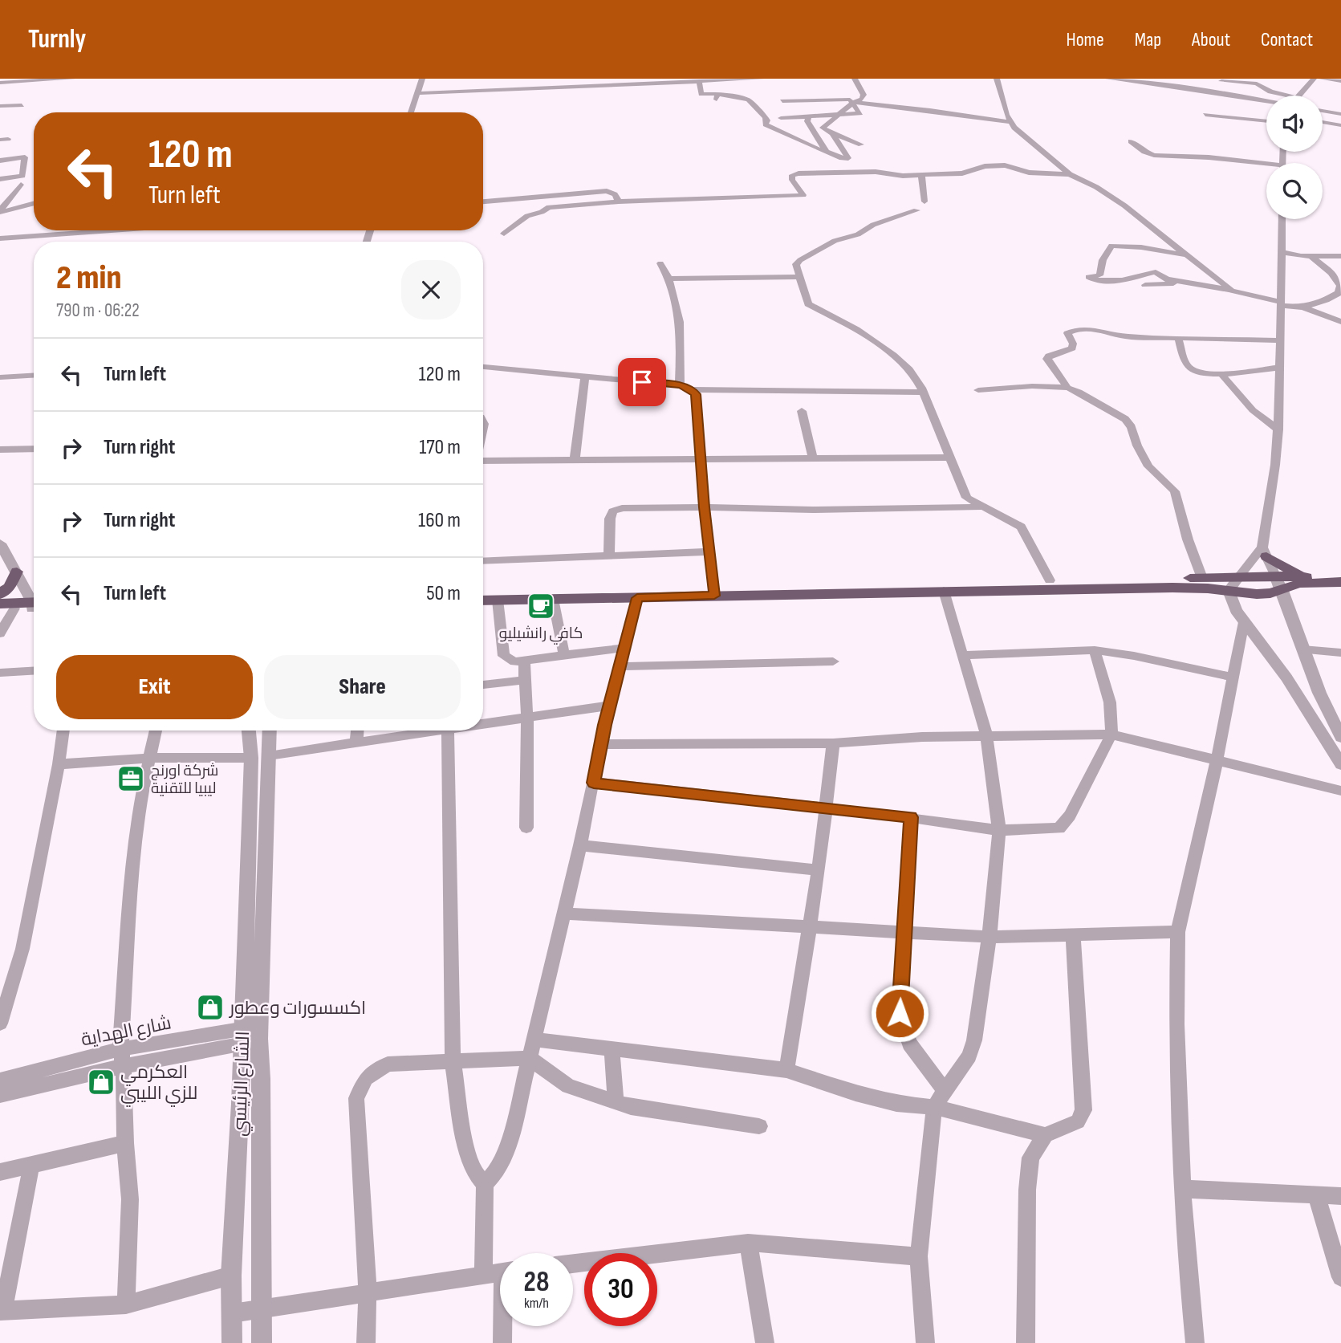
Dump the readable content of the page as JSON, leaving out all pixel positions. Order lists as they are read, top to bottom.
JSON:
{
  "streets": {
    "street": ["شارع الهداية", "الشارع الرئيسي"]
  },
  "crossings": [
    ["شارع الهداية", "الشارع الرئيسي"]
  ],
  "places": {
    "cafe": ["كافي رانشيليو"],
    "office": ["شركة اورنج ليبيا للتقنية"],
    "shop": ["اكسسورات وعطور", "العكرمي للزي الليبي"]
  },
  "page": {
    "header": "Turnly",
    "nav": [
      "Home",
      "Map",
      "About",
      "Contact"
    ],
    "turn": ["120 m", "Turn left"],
    "heading": ["2 min", "790 m · 06:22"],
    "list": [
      {
        "name": "Turn left",
        "value": "120 m"
      },
      {
        "name": "Turn right",
        "value": "170 m"
      },
      {
        "name": "Turn right",
        "value": "160 m"
      },
      {
        "name": "Turn left",
        "value": "50 m"
      }
    ],
    "buttons": ["Exit", "Share"],
    "speed": "28 km/h",
    "limit": "30"
  }
}
